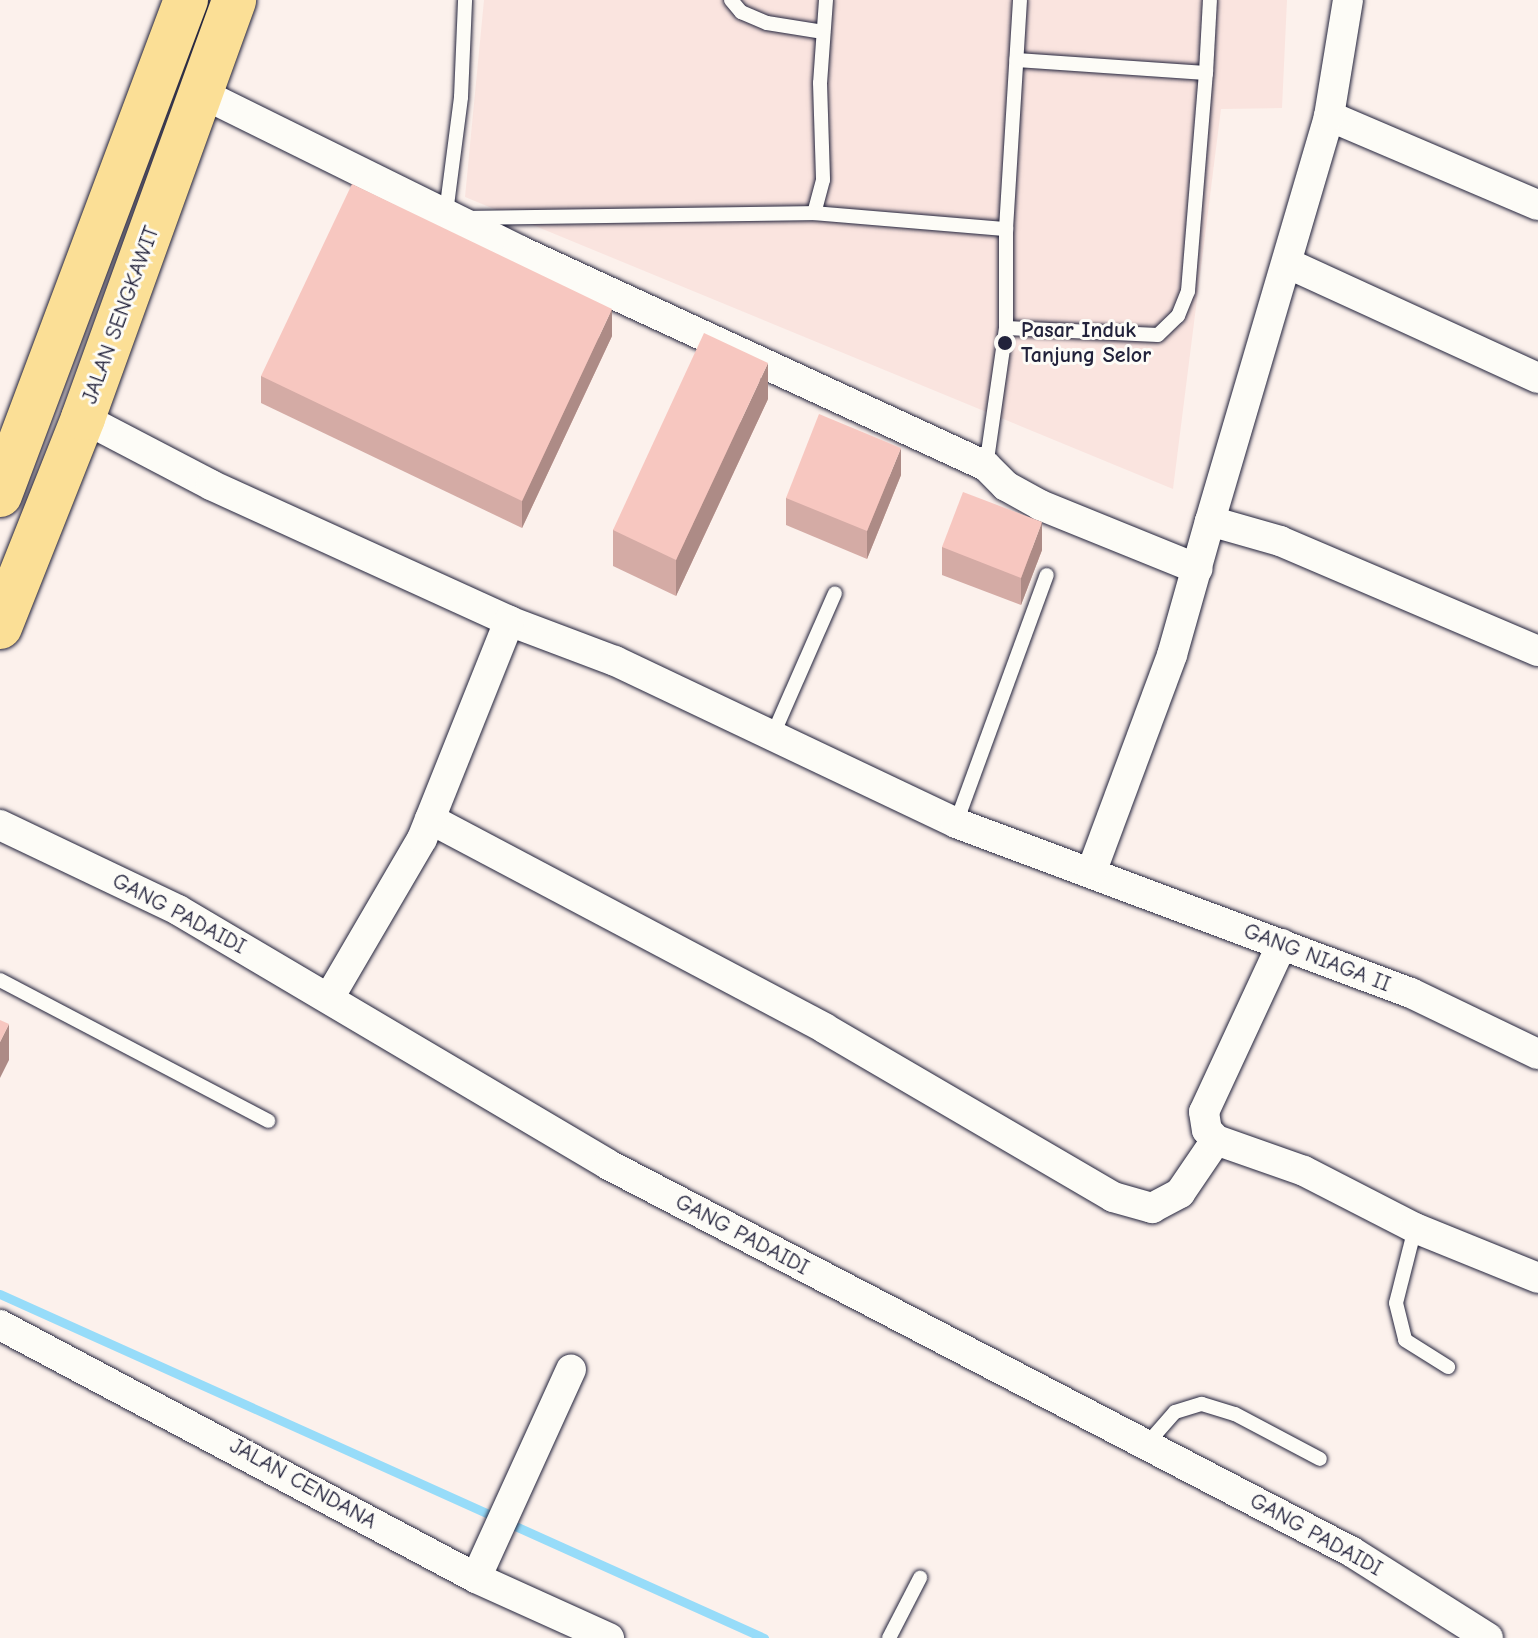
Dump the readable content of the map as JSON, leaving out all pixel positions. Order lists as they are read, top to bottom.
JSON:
{
  "streets": {
    "highway": ["JALAN SENGKAWIT"],
    "street": ["GANG PADAIDI", "GANG NIAGA II", "JALAN CENDANA"]
  },
  "crossings": [
    ["JALAN SENGKAWIT", "GANG NIAGA II"]
  ],
  "places": ["Pasar Induk Tanjung Selor"]
}
